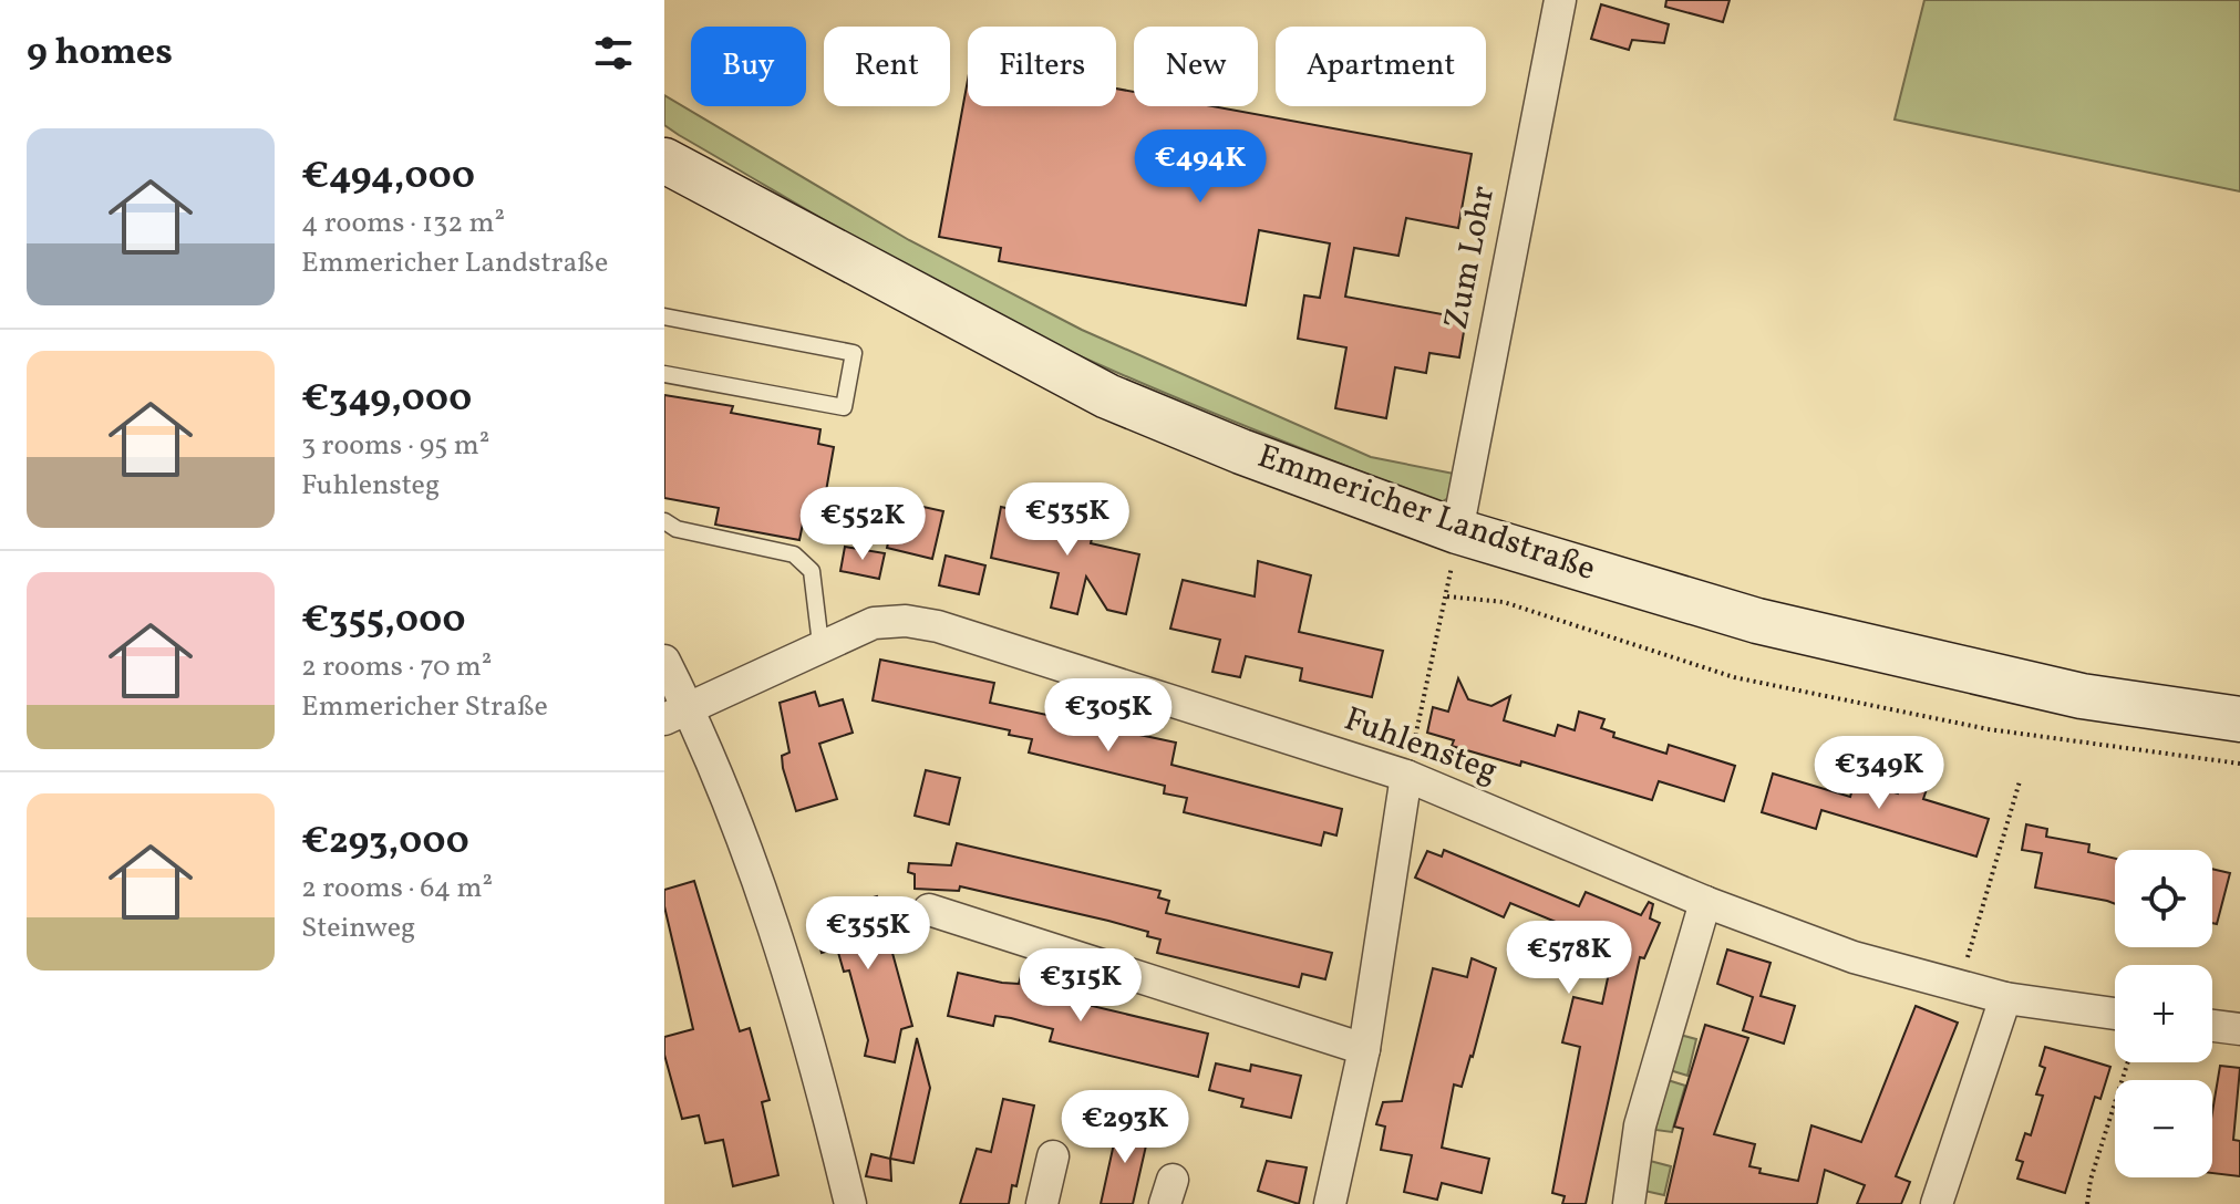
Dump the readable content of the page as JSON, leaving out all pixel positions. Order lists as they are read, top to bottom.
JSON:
{
  "streets": {
    "main road": ["Emmericher Landstraße"],
    "street": ["Zum Lohr", "Fuhlensteg"]
  },
  "crossings": [
    ["Zum Lohr", "Emmericher Landstraße"]
  ],
  "page": {
    "heading": "9 homes",
    "chip": [
      "Buy",
      "Rent",
      "Filters",
      "New",
      "Apartment"
    ],
    "list": [
      {
        "name": "€494,000",
        "note": "4 rooms · 132 m² · Emmericher Landstraße"
      },
      {
        "name": "€349,000",
        "note": "3 rooms · 95 m² · Fuhlensteg"
      },
      {
        "name": "€355,000",
        "note": "2 rooms · 70 m² · Emmericher Straße"
      },
      {
        "name": "€293,000",
        "note": "2 rooms · 64 m² · Steinweg"
      }
    ],
    "price": [
      "€494K",
      "€535K",
      "€552K",
      "€305K",
      "€349K",
      "€355K",
      "€578K",
      "€315K",
      "€293K"
    ],
    "map_buttons": ["+", "−"]
  }
}
